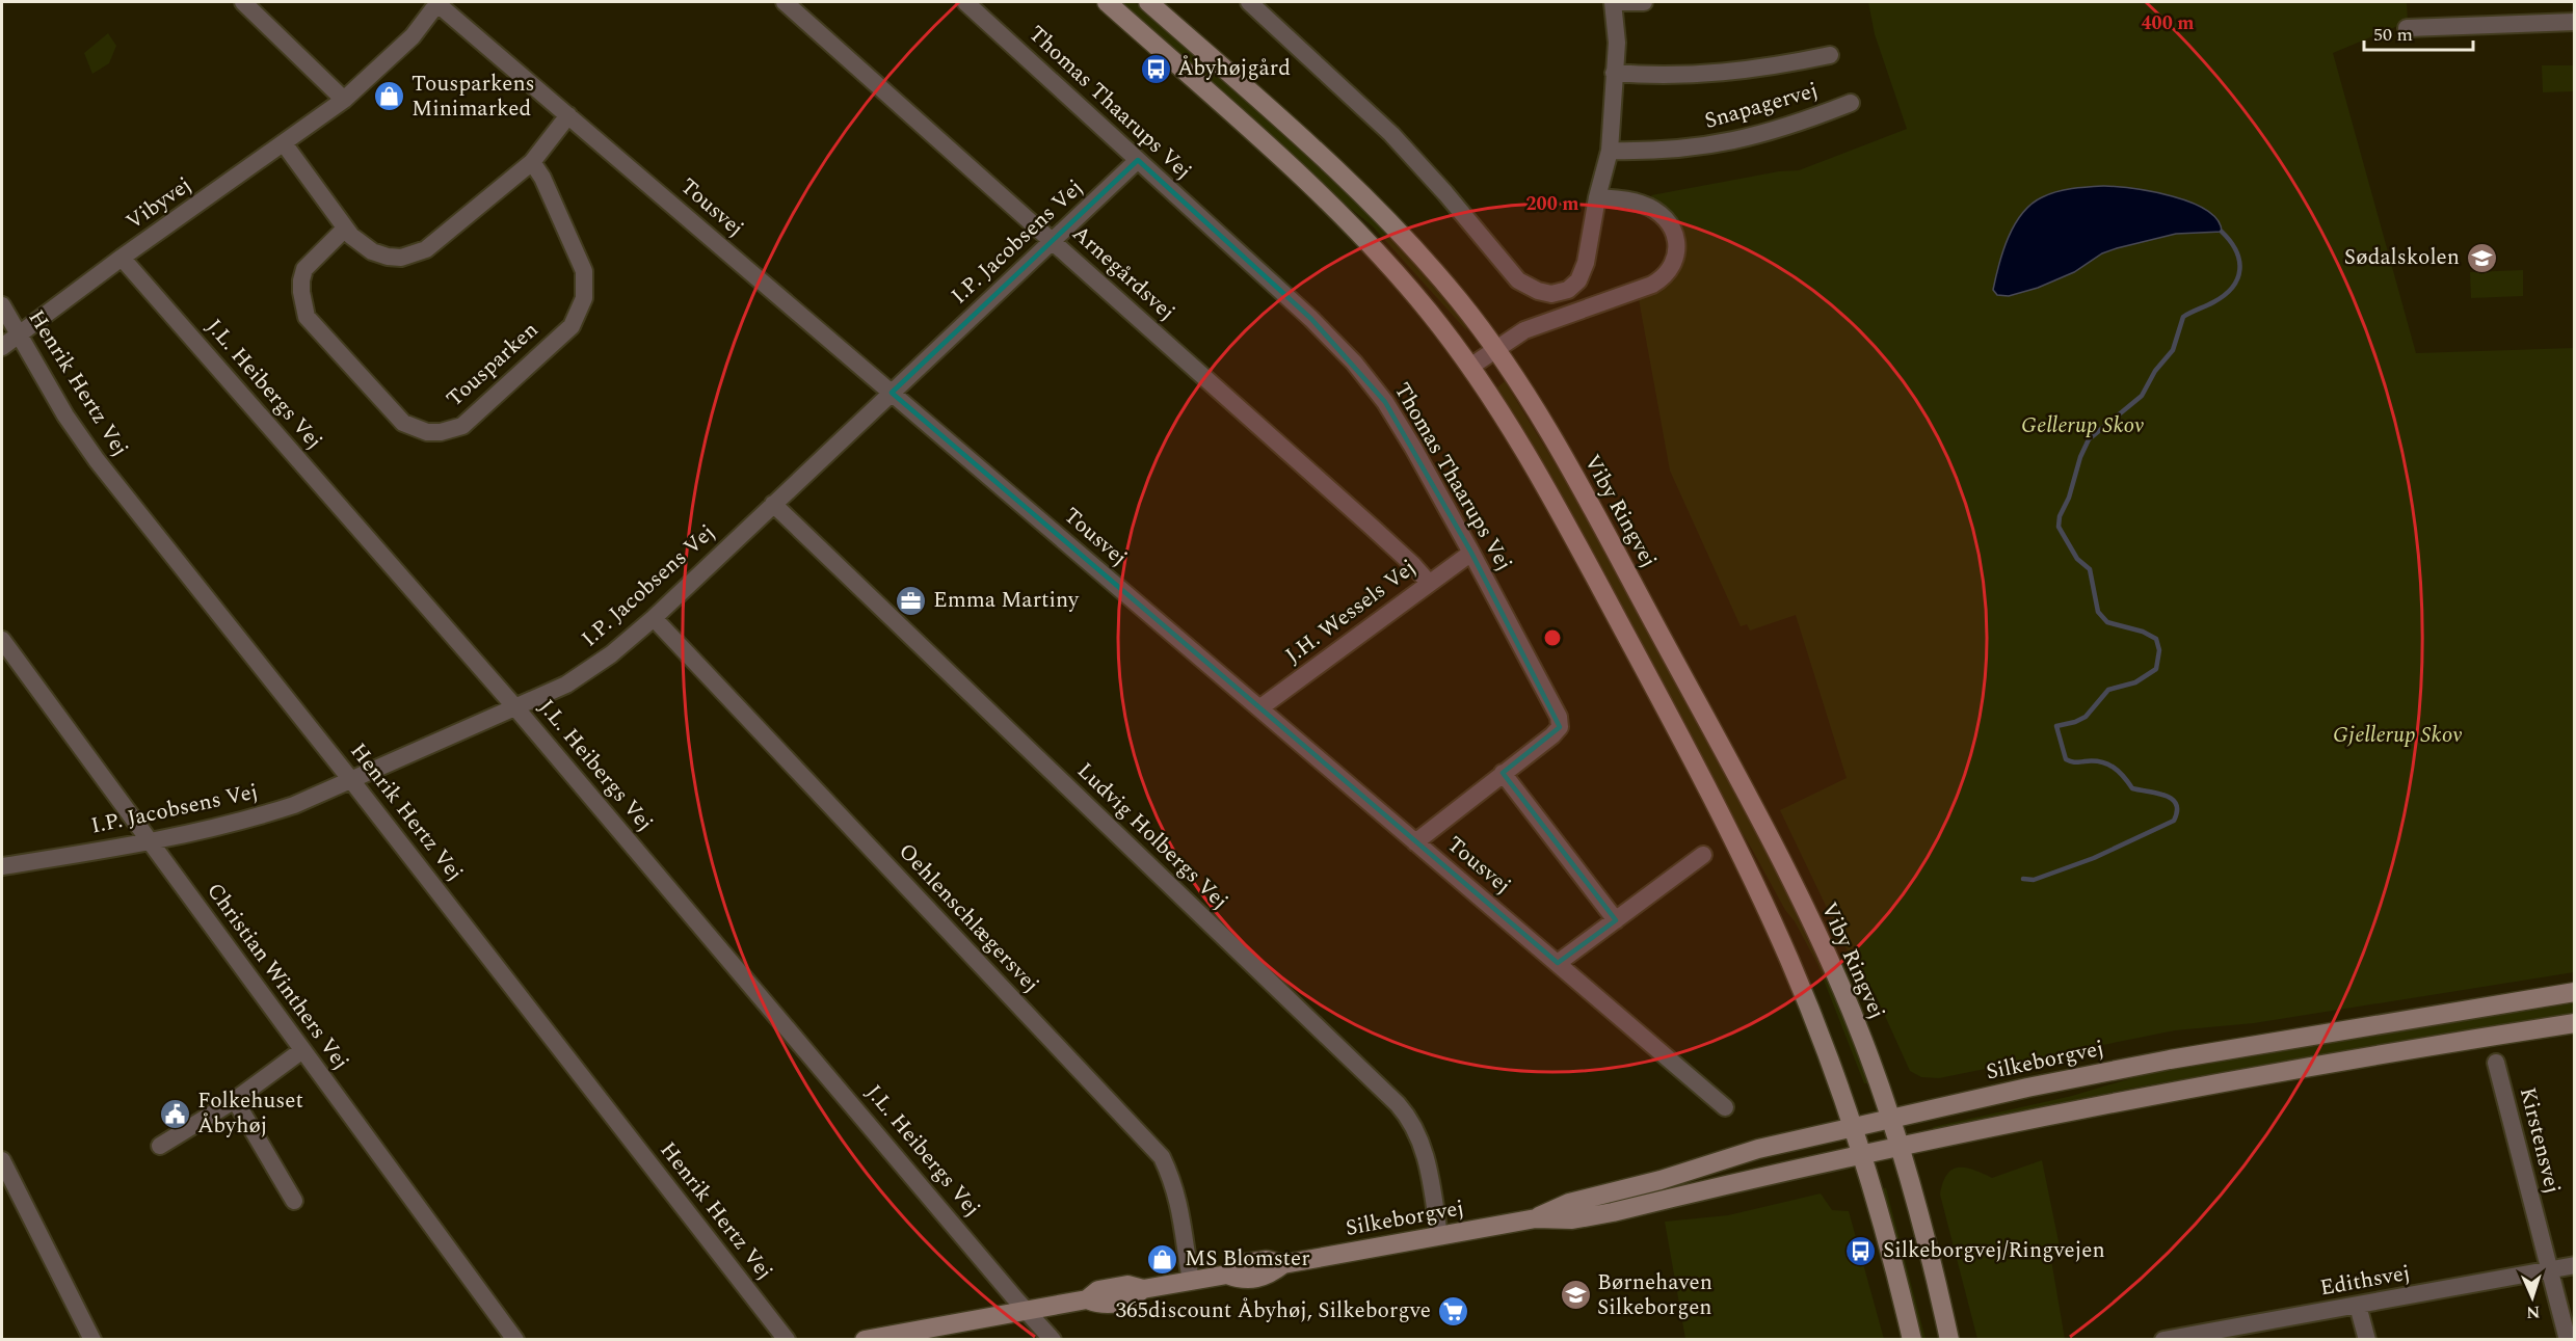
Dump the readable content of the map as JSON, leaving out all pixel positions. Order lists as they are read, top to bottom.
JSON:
{
  "streets": {
    "main road": ["Viby Ringvej", "Silkeborgvej"],
    "street": [
      "Thomas Thaarups Vej",
      "Snapagervej",
      "Vibyvej",
      "Tousvej",
      "I.P. Jacobsens Vej",
      "Arnegårdsvej",
      "Tousparken",
      "Henrik Hertz Vej",
      "J.L. Heibergs Vej",
      "J.H. Wessels Vej",
      "Ludvig Holbergs Vej",
      "Oehlenschlægersvej",
      "Christian Winthers Vej",
      "Kirstensvej",
      "Edithsvej"
    ]
  },
  "crossings": [
    ["Thomas Thaarups Vej", "Tousvej"],
    ["Thomas Thaarups Vej", "I.P. Jacobsens Vej"],
    ["Thomas Thaarups Vej", "J.H. Wessels Vej"],
    ["Vibyvej", "Tousvej"],
    ["Vibyvej", "Henrik Hertz Vej"],
    ["Vibyvej", "J.L. Heibergs Vej"],
    ["Tousvej", "I.P. Jacobsens Vej"],
    ["Tousvej", "J.H. Wessels Vej"],
    ["I.P. Jacobsens Vej", "Arnegårdsvej"],
    ["I.P. Jacobsens Vej", "Henrik Hertz Vej"],
    ["I.P. Jacobsens Vej", "J.L. Heibergs Vej"],
    ["I.P. Jacobsens Vej", "Ludvig Holbergs Vej"],
    ["I.P. Jacobsens Vej", "Oehlenschlægersvej"],
    ["I.P. Jacobsens Vej", "Christian Winthers Vej"],
    ["Arnegårdsvej", "J.H. Wessels Vej"],
    ["J.L. Heibergs Vej", "Silkeborgvej"],
    ["Viby Ringvej", "Silkeborgvej"],
    ["Ludvig Holbergs Vej", "Silkeborgvej"],
    ["Oehlenschlægersvej", "Silkeborgvej"],
    ["Kirstensvej", "Edithsvej"]
  ],
  "parks": ["Gellerup Skov", "Gjellerup Skov"],
  "places": {
    "bus stop": ["Åbyhøjgård", "Silkeborgvej/Ringvejen"],
    "shop": ["Tousparkens Minimarked", "MS Blomster"],
    "school or university": ["Sødalskolen", "Børnehaven Silkeborgen"],
    "office": ["Emma Martiny"],
    "public building": ["Folkehuset Åbyhøj"],
    "supermarket": ["365discount Åbyhøj, Silkeborgve"]
  },
  "scale_bar": "50 m",
  "north": "bottom",
  "rings": ["400 m", "200 m"]
}
